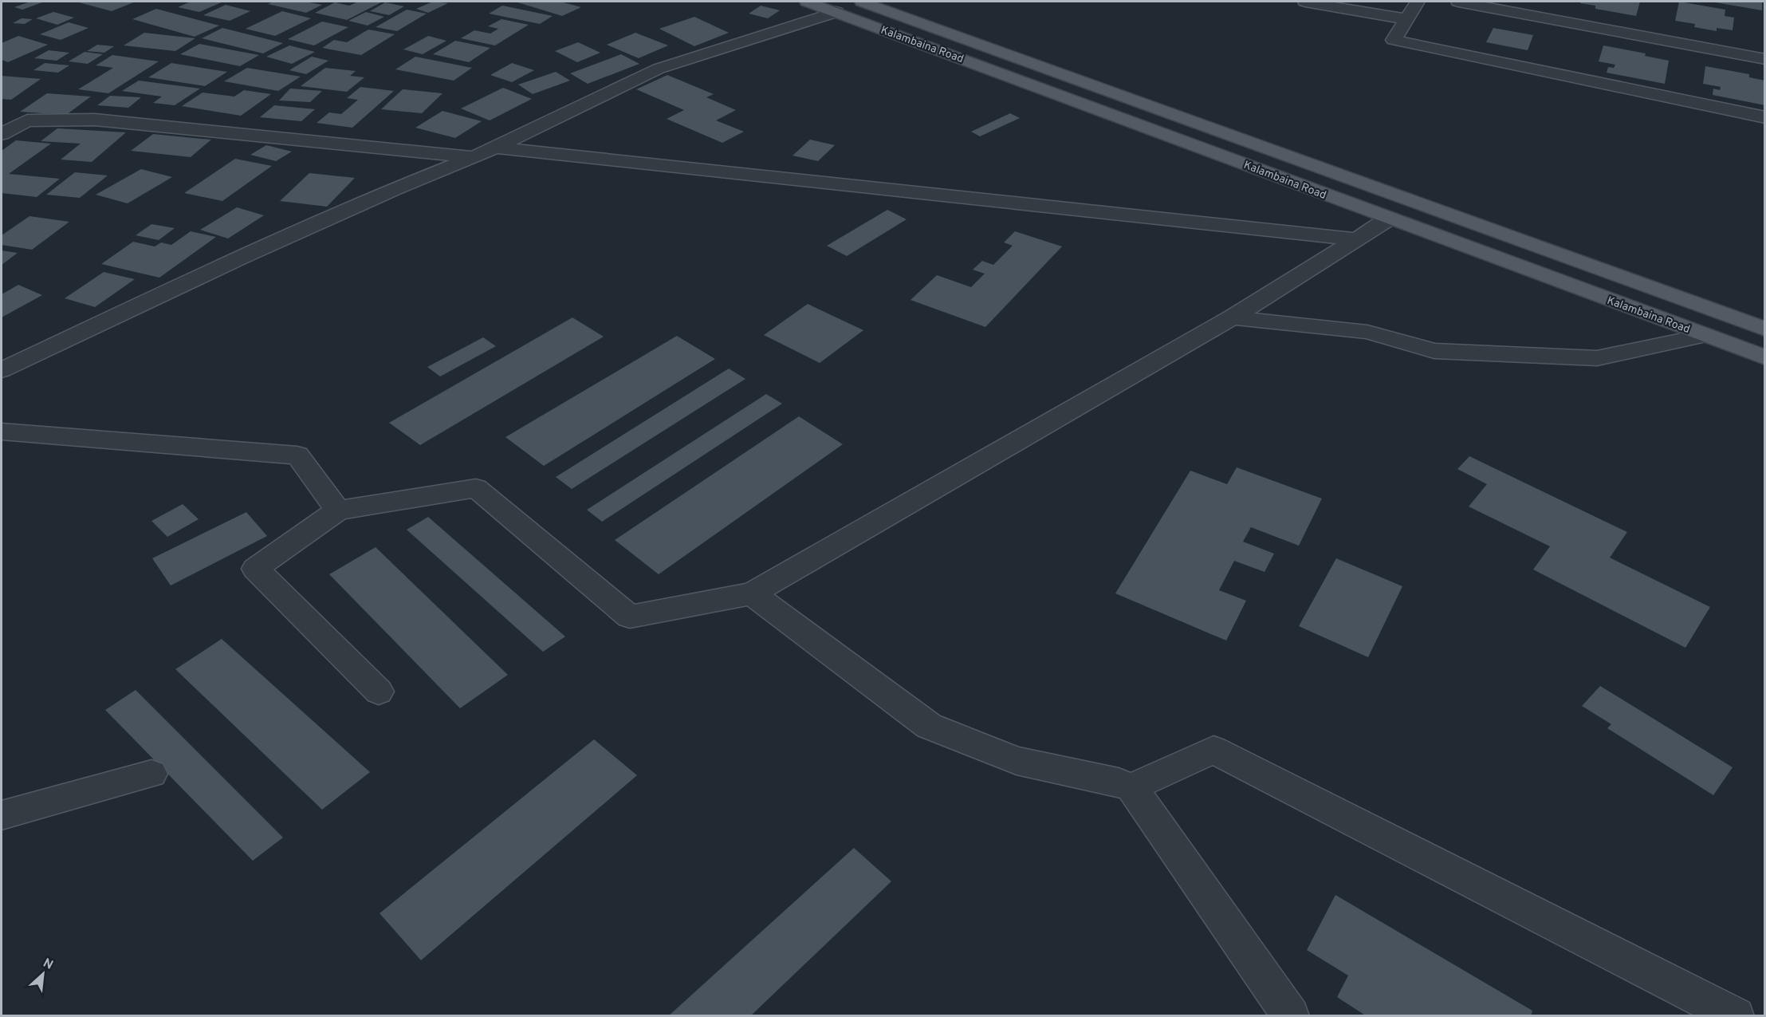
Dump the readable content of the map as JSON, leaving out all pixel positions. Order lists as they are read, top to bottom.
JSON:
{
  "streets": {
    "main road": ["Kalambaina Road"]
  },
  "north": "top right"
}
